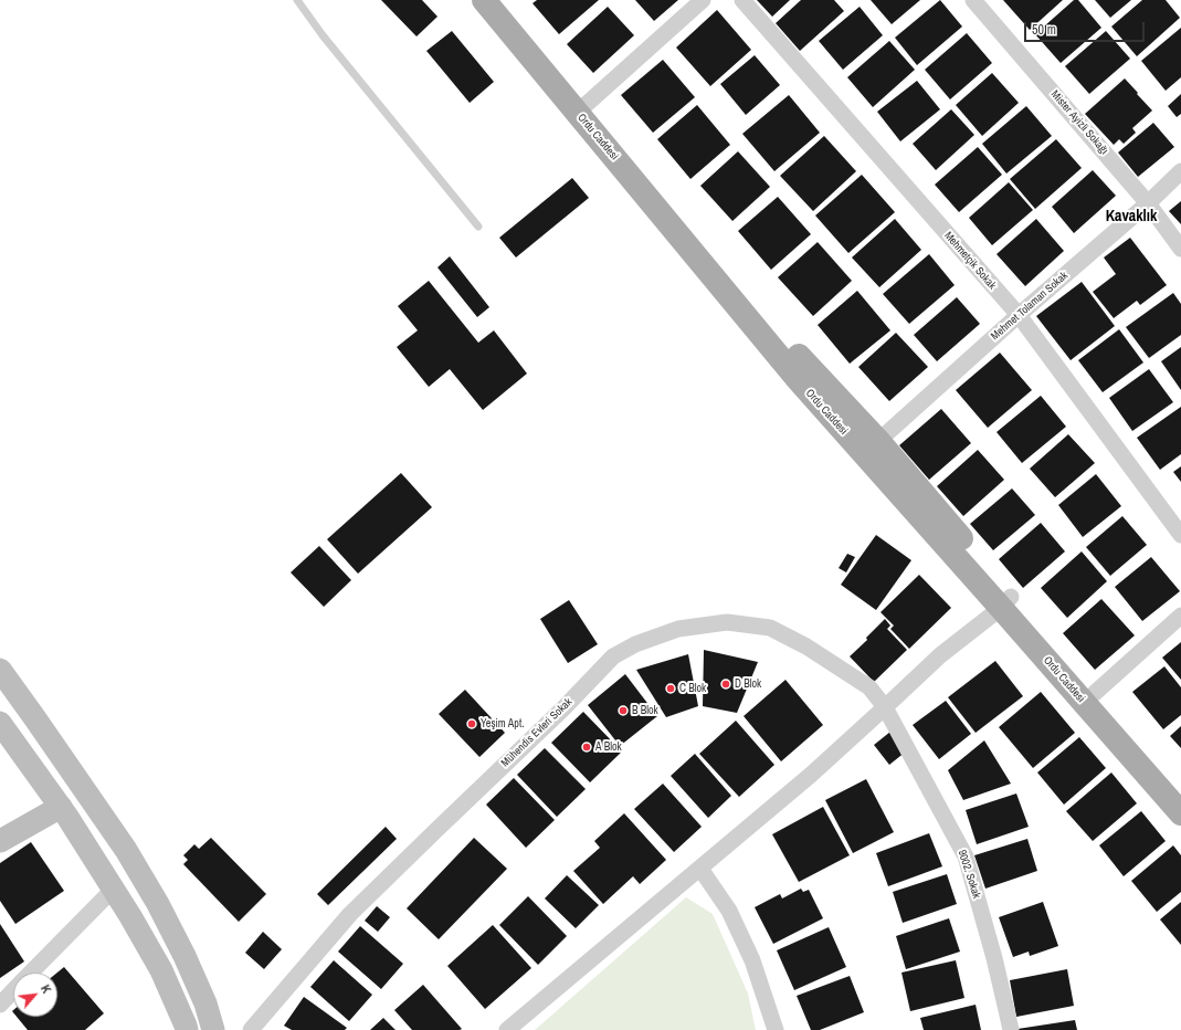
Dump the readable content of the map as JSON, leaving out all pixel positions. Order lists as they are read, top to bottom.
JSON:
{
  "streets": {
    "main road": ["Ordu Caddesi"],
    "street": [
      "Mister Ayizli Sokağı",
      "Mehmetçik Sokak",
      "Mehmet Tolaman Sokak",
      "Mühendis Evleri Sokak",
      "9002. Sokak"
    ]
  },
  "crossings": [
    ["Mister Ayizli Sokağı", "Mehmet Tolaman Sokak"],
    ["Ordu Caddesi", "Mehmet Tolaman Sokak"],
    ["Mehmetçik Sokak", "Mehmet Tolaman Sokak"],
    ["Mühendis Evleri Sokak", "9002. Sokak"]
  ],
  "districts": ["Kavaklık"],
  "places": [
    "D Blok",
    "C Blok",
    "B Blok",
    "Yeşim Apt.",
    "A Blok"
  ],
  "scale_bar": "50 m",
  "north": "top right"
}
